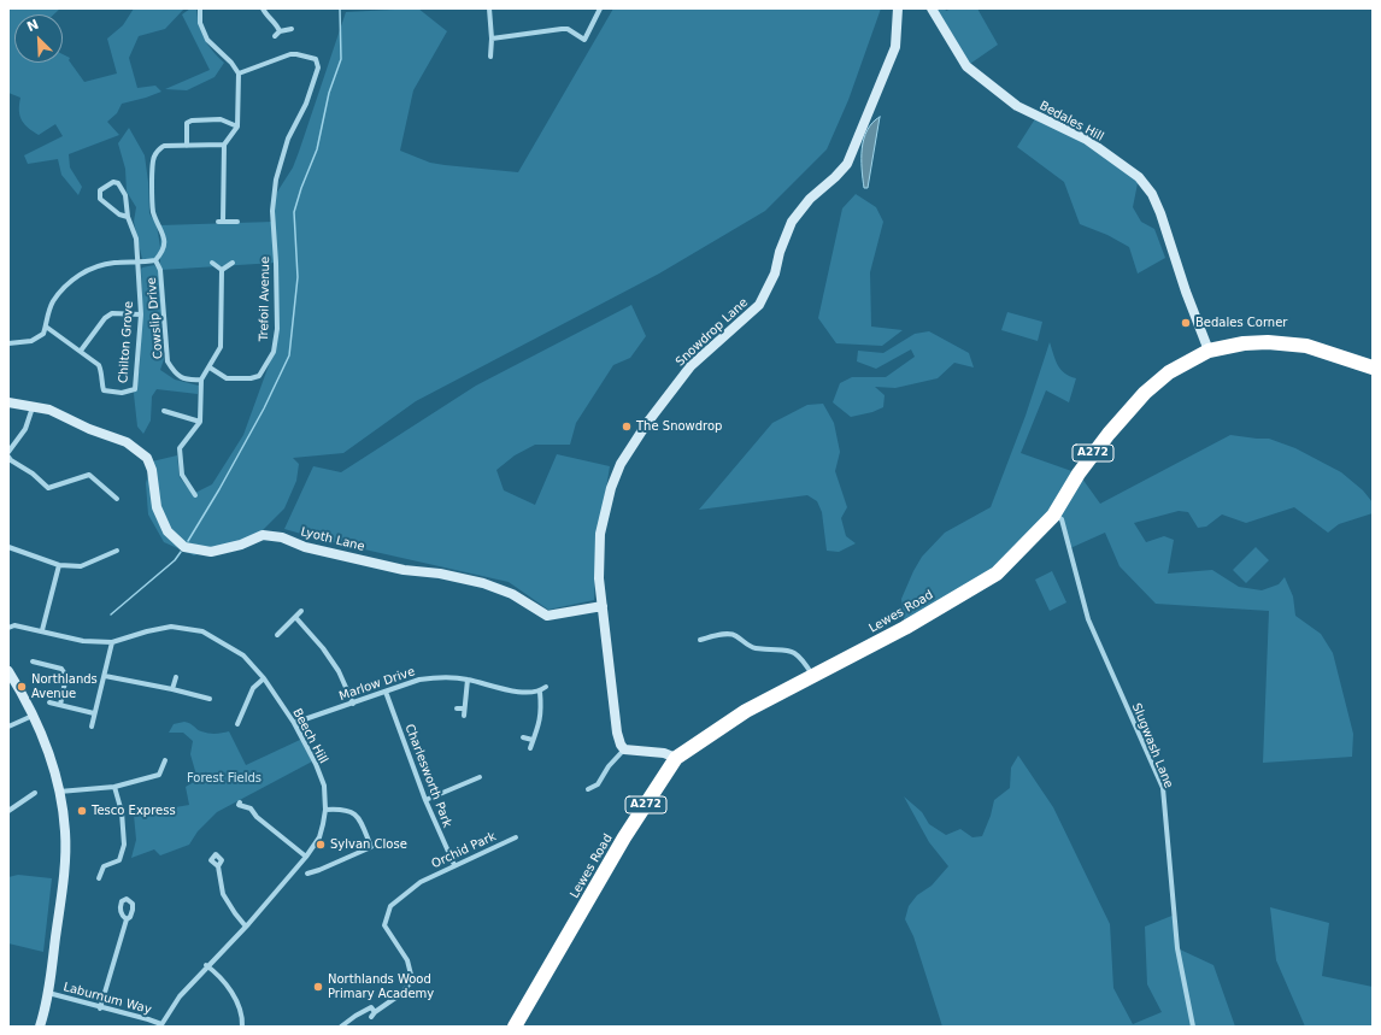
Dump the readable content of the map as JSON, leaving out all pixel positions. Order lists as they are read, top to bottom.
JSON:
{
  "streets": {
    "highway": ["A272", "Lewes Road"],
    "street": [
      "Bedales Hill",
      "Trefoil Avenue",
      "Cowslip Drive",
      "Snowdrop Lane",
      "Chilton Grove",
      "Lyoth Lane",
      "Marlow Drive",
      "Beech Hill",
      "Slugwash Lane",
      "Charlesworth Park",
      "Orchid Park",
      "Laburnum Way"
    ]
  },
  "crossings": [
    ["Bedales Hill", "Lewes Road"],
    ["Snowdrop Lane", "Lyoth Lane"],
    ["Lewes Road", "Slugwash Lane"],
    ["Marlow Drive", "Beech Hill"],
    ["Marlow Drive", "Charlesworth Park"],
    ["Beech Hill", "Laburnum Way"],
    ["Charlesworth Park", "Orchid Park"]
  ],
  "parks": ["Forest Fields"],
  "places": [
    "Bedales Corner",
    "The Snowdrop",
    "Northlands Avenue",
    "Tesco Express",
    "Sylvan Close",
    "Northlands Wood Primary Academy"
  ],
  "north": "top left"
}
